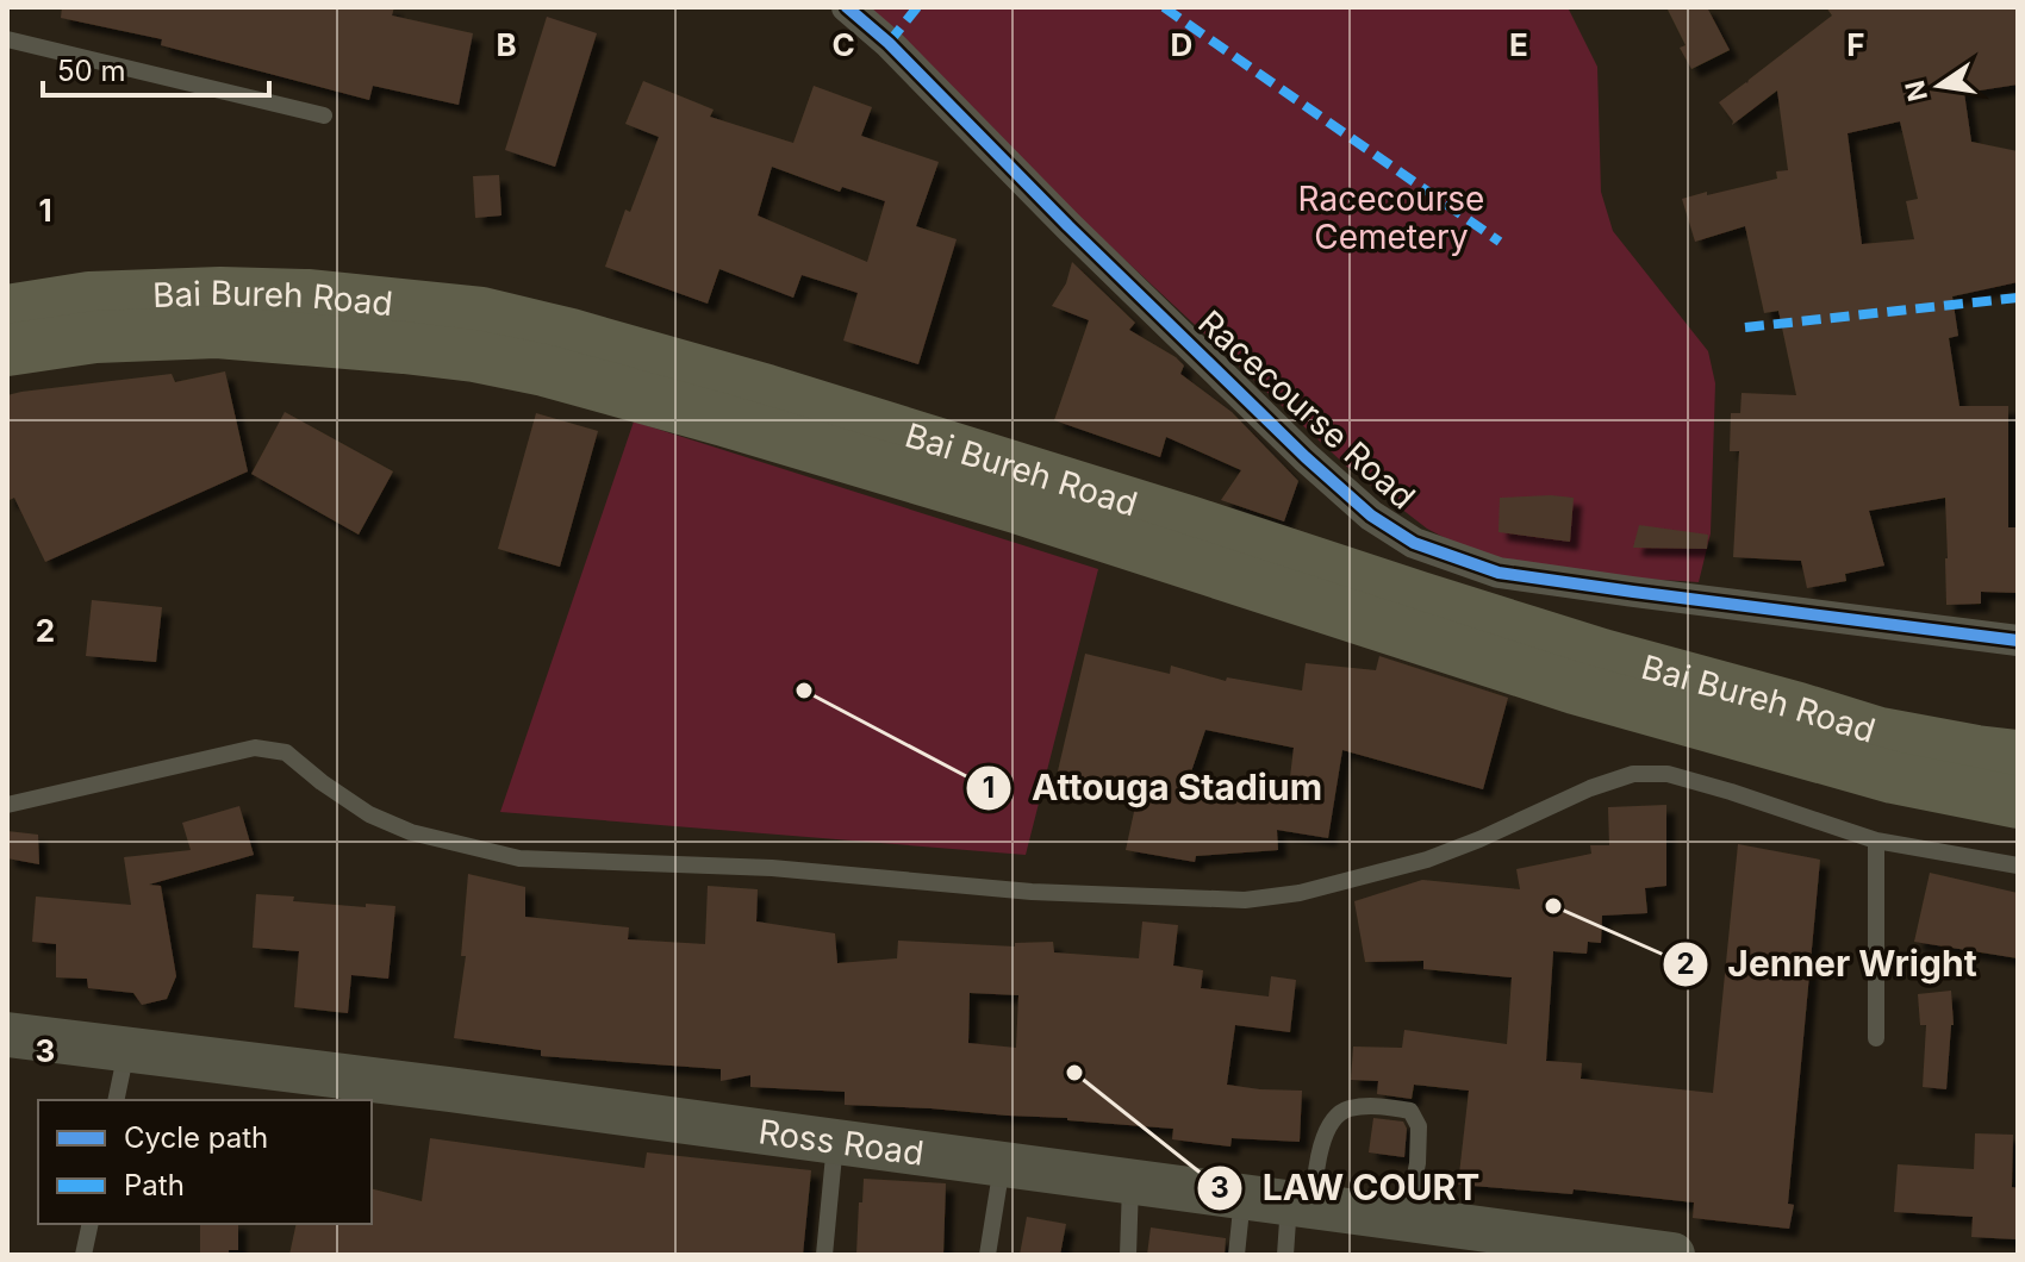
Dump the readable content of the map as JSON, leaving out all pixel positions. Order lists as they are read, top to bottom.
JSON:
{
  "streets": {
    "highway": ["Bai Bureh Road"],
    "main road": ["Ross Road"],
    "street": ["Racecourse Road"]
  },
  "parks": ["Racecourse Cemetery"],
  "places": ["Attouga Stadium", "Jenner Wright", "LAW COURT"],
  "legend": ["Cycle path", "Path"],
  "scale_bar": "50 m",
  "north": "left",
  "grid": {
    "columns": [
      "B",
      "C",
      "D",
      "E",
      "F"
    ],
    "rows": ["1", "2", "3"]
  }
}
